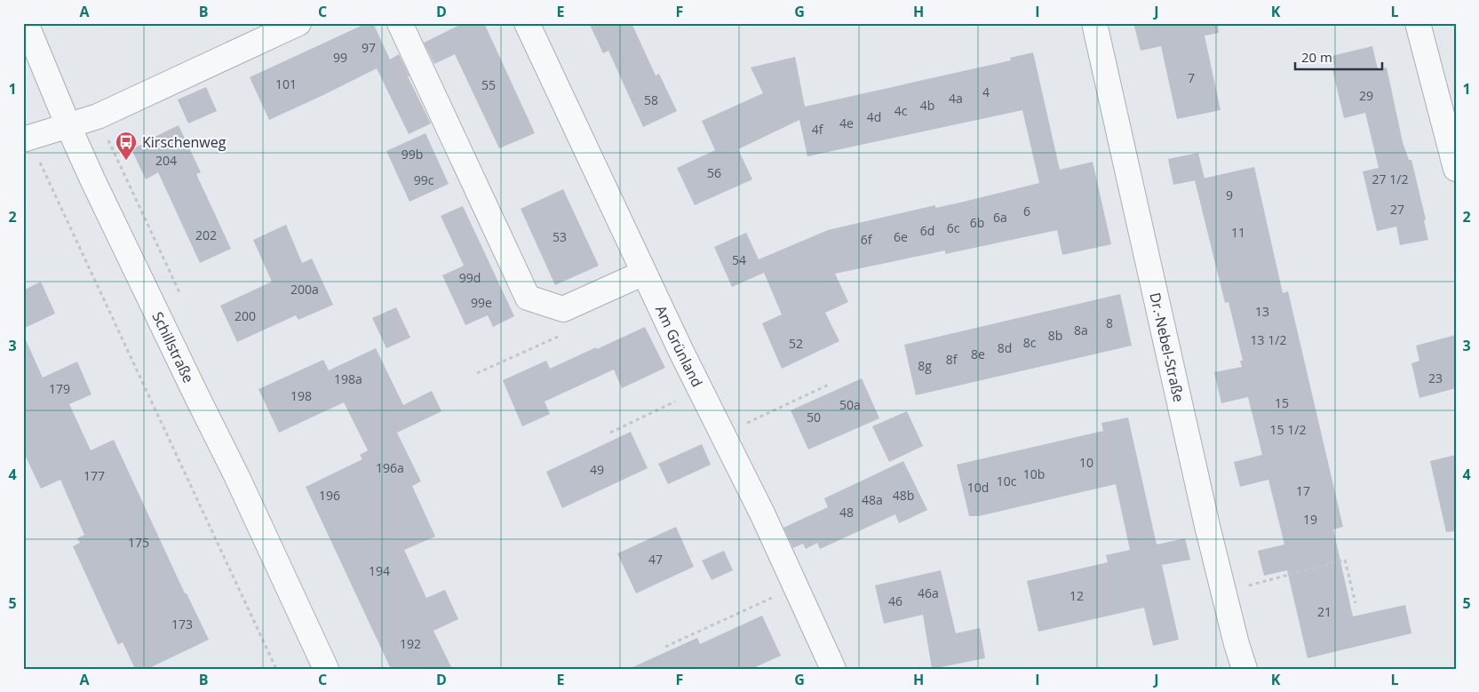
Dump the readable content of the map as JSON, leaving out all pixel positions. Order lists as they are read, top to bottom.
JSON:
{
  "streets": {
    "street": ["Am Grünland", "Dr.-Nebel-Straße", "Schillstraße"]
  },
  "places": {
    "bus stop": ["Kirschenweg"]
  },
  "house_numbers": [
    "97",
    "99",
    "7",
    "101",
    "55",
    "4",
    "29",
    "4a",
    "58",
    "4b",
    "4c",
    "4d",
    "4e",
    "4f",
    "99b",
    "204",
    "56",
    "27 1/2",
    "99c",
    "9",
    "27",
    "6",
    "6a",
    "6b",
    "6c",
    "6d",
    "11",
    "202",
    "53",
    "6e",
    "6f",
    "54",
    "99d",
    "200a",
    "99e",
    "13",
    "200",
    "8",
    "8a",
    "8b",
    "13 1/2",
    "8c",
    "52",
    "8d",
    "8e",
    "8f",
    "8g",
    "23",
    "198a",
    "179",
    "198",
    "15",
    "50a",
    "50",
    "15 1/2",
    "10",
    "196a",
    "49",
    "10b",
    "177",
    "10c",
    "10d",
    "17",
    "196",
    "48b",
    "48a",
    "48",
    "19",
    "175",
    "47",
    "194",
    "46a",
    "12",
    "46",
    "21",
    "173",
    "192"
  ],
  "scale_bar": "20 m",
  "grid": {
    "columns": [
      "A",
      "B",
      "C",
      "D",
      "E",
      "F",
      "G",
      "H",
      "I",
      "J",
      "K",
      "L"
    ],
    "rows": [
      "1",
      "2",
      "3",
      "4",
      "5"
    ]
  }
}
